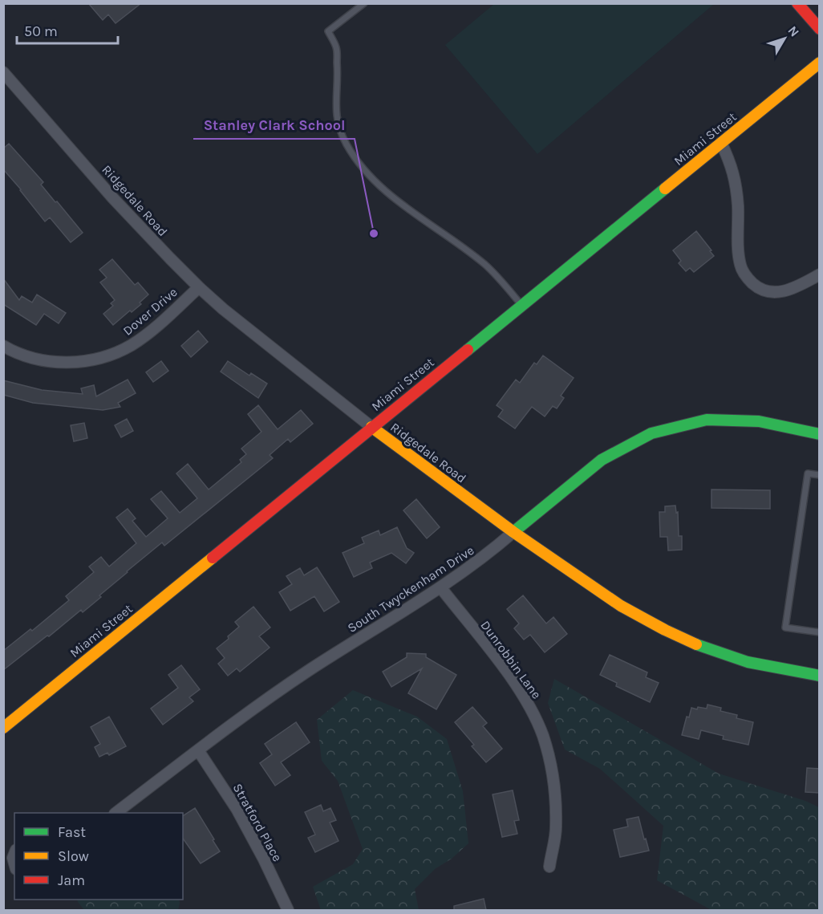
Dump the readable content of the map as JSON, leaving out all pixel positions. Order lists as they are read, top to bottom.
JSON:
{
  "streets": {
    "street": [
      "Miami Street",
      "Ridgedale Road",
      "Dover Drive",
      "South Twyckenham Drive",
      "Dunrobbin Lane",
      "Stratford Place"
    ]
  },
  "crossings": [
    ["Miami Street", "Ridgedale Road"],
    ["Ridgedale Road", "Dover Drive"],
    ["Ridgedale Road", "South Twyckenham Drive"],
    ["South Twyckenham Drive", "Dunrobbin Lane"],
    ["South Twyckenham Drive", "Stratford Place"]
  ],
  "places": ["Stanley Clark School"],
  "legend": ["Fast", "Slow", "Jam"],
  "scale_bar": "50 m",
  "north": "top right"
}
